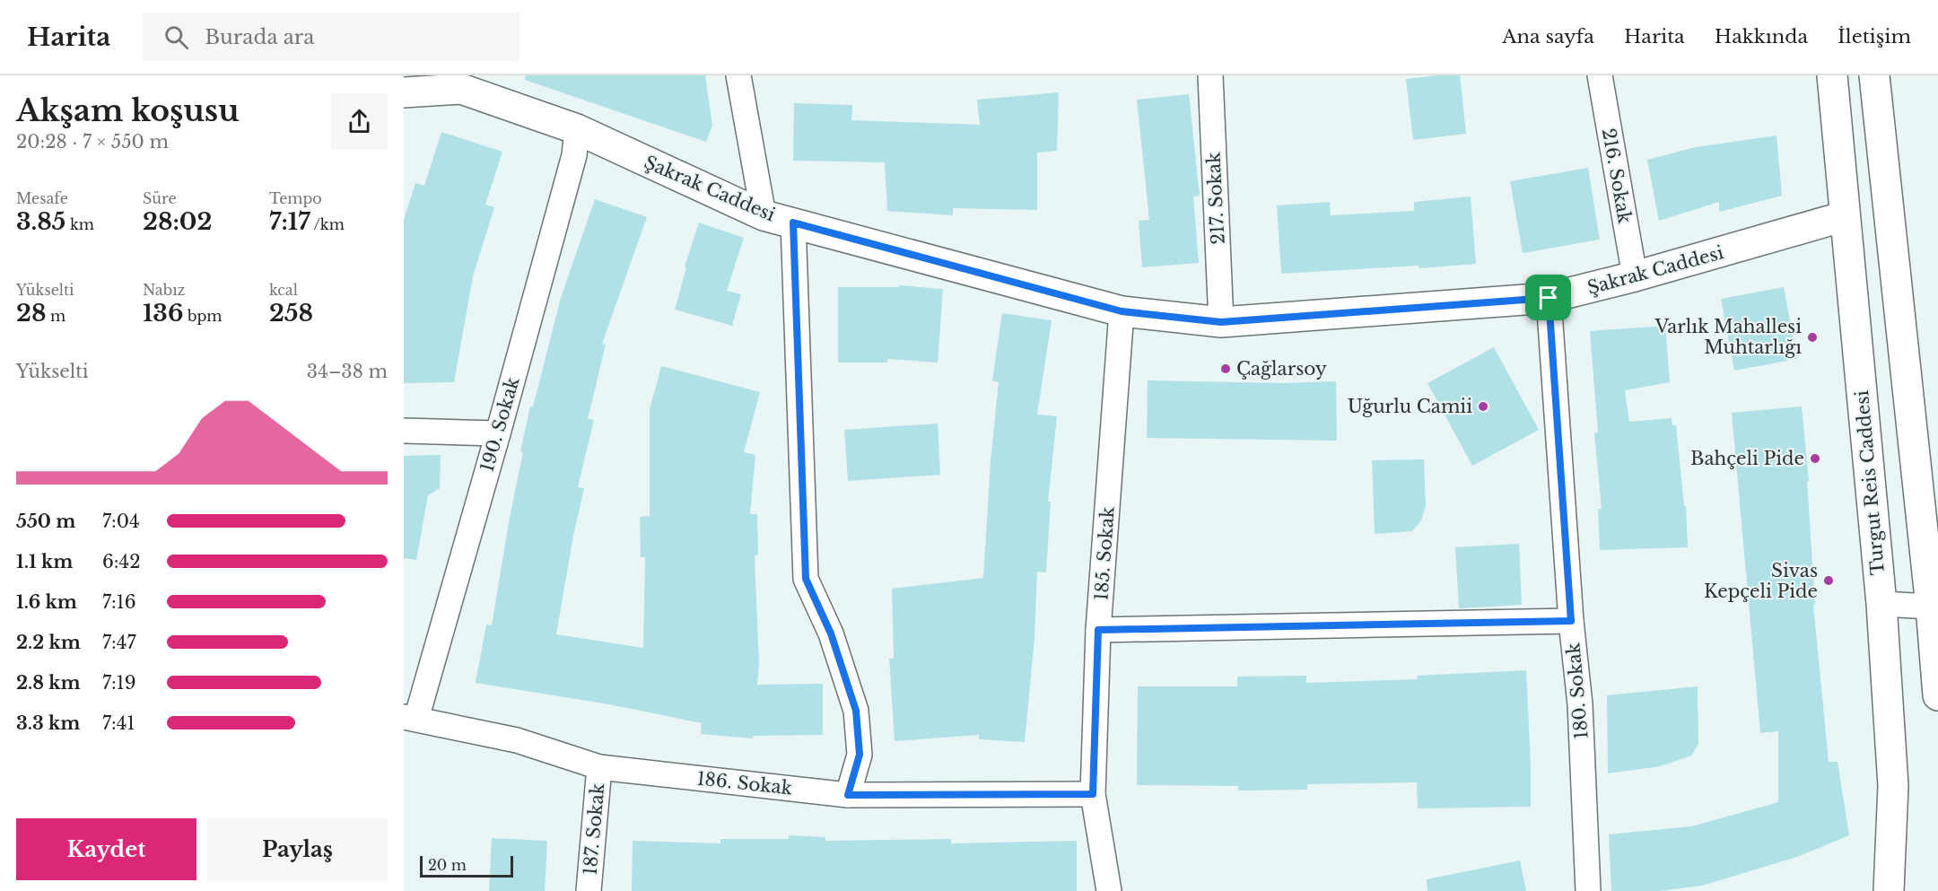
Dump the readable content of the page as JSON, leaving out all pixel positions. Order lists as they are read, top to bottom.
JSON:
{
  "streets": {
    "street": [
      "216. Sokak",
      "Şakrak Caddesi",
      "217. Sokak",
      "190. Sokak",
      "Turgut Reis Caddesi",
      "185. Sokak",
      "180. Sokak",
      "186. Sokak",
      "187. Sokak"
    ]
  },
  "crossings": [
    ["216. Sokak", "Şakrak Caddesi"],
    ["Şakrak Caddesi", "217. Sokak"],
    ["Şakrak Caddesi", "190. Sokak"],
    ["Şakrak Caddesi", "Turgut Reis Caddesi"],
    ["Şakrak Caddesi", "185. Sokak"],
    ["Şakrak Caddesi", "180. Sokak"],
    ["190. Sokak", "186. Sokak"],
    ["185. Sokak", "186. Sokak"],
    ["186. Sokak", "187. Sokak"]
  ],
  "places": [
    "Varlık Mahallesi Muhtarlığı",
    "Çağlarsoy",
    "Uğurlu Camii",
    "Bahçeli Pide",
    "Sivas Kepçeli Pide"
  ],
  "scale_bar": "20 m",
  "page": {
    "header": "Harita",
    "search": "Burada ara",
    "nav": [
      "Ana sayfa",
      "Harita",
      "Hakkında",
      "İletişim"
    ],
    "heading": ["Akşam koşusu", "20:28 · 7 × 550 m"],
    "stats": [
      ["Mesafe", "3.85 km"],
      ["Süre", "28:02"],
      ["Tempo", "7:17 /km"],
      ["Yükselti", "28 m"],
      ["Nabız", "136 bpm"],
      ["kcal", "258"]
    ],
    "chart": ["Yükselti", "34–38 m"],
    "list": [
      {
        "name": "550 m",
        "note": "7:04"
      },
      {
        "name": "1.1 km",
        "note": "6:42"
      },
      {
        "name": "1.6 km",
        "note": "7:16"
      },
      {
        "name": "2.2 km",
        "note": "7:47"
      },
      {
        "name": "2.8 km",
        "note": "7:19"
      },
      {
        "name": "3.3 km",
        "note": "7:41"
      }
    ],
    "buttons": ["Kaydet", "Paylaş"],
    "scale": "20 m"
  }
}
